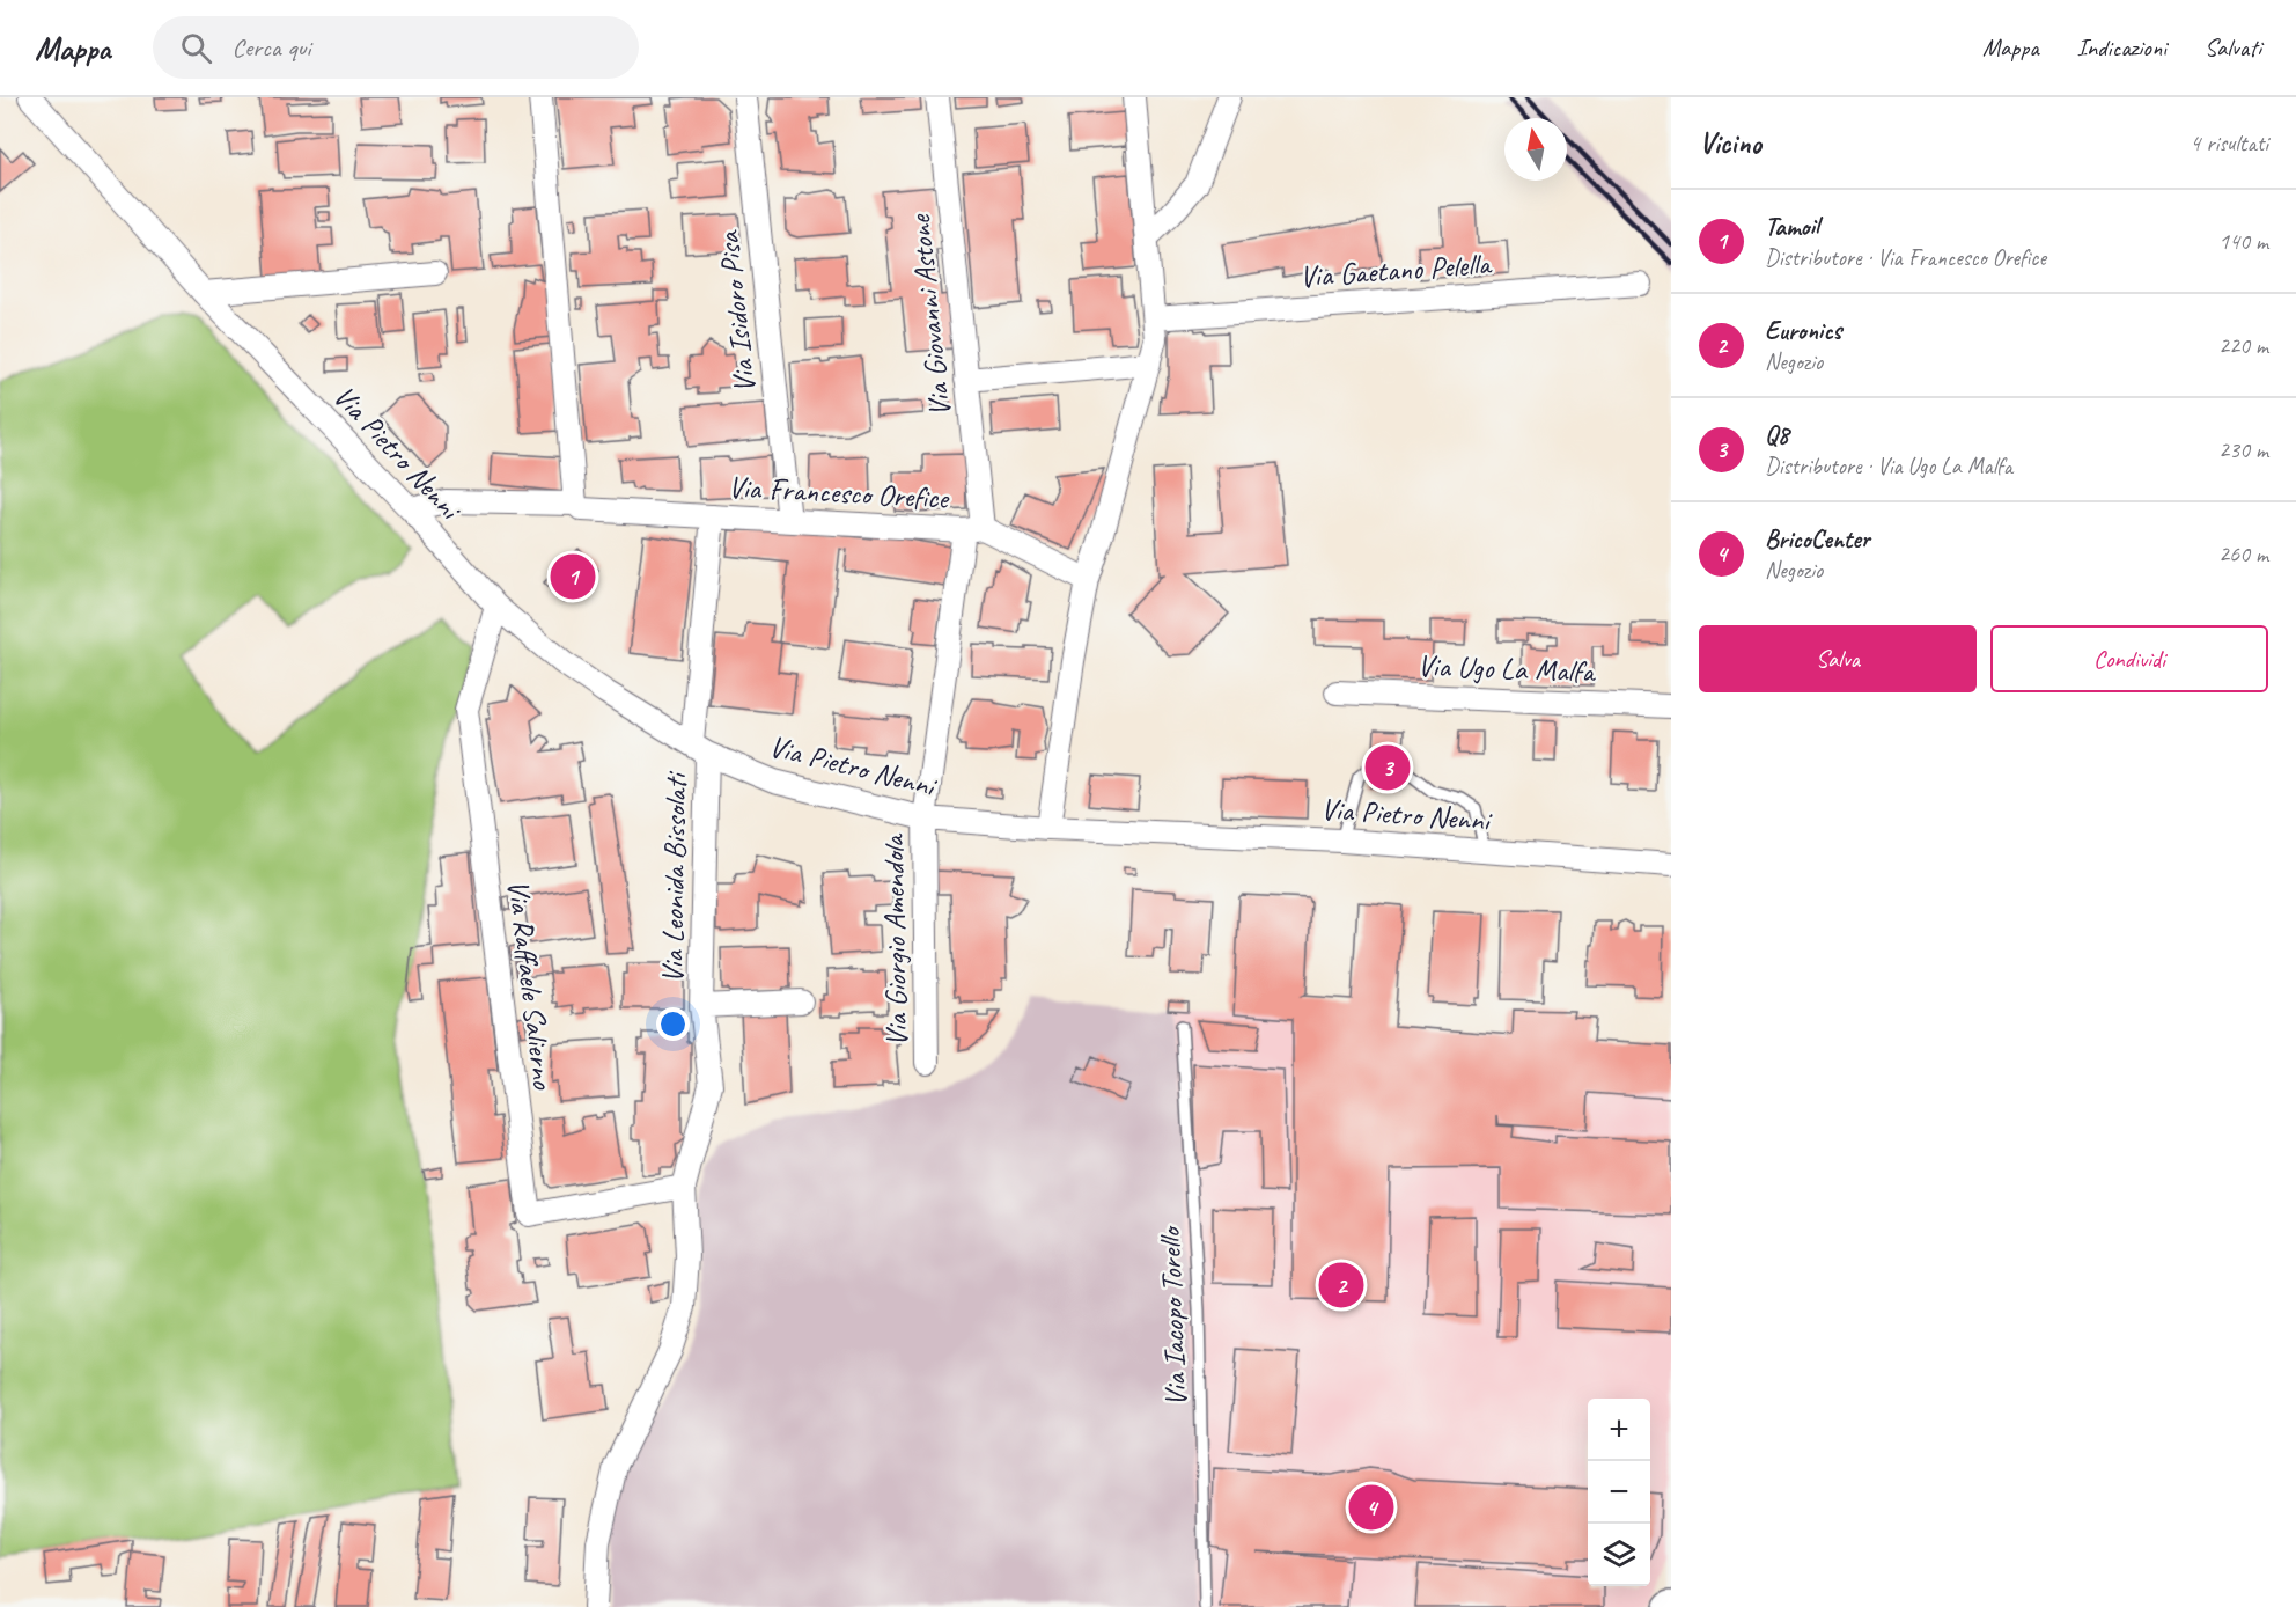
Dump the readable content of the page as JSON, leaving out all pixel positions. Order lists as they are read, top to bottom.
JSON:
{
  "streets": {
    "street": [
      "Via Gaetano Pelella",
      "Via Isidoro Pisa",
      "Via Giovanni Astone",
      "Via Pietro Nenni",
      "Via Francesco Orefice",
      "Via Ugo La Malfa",
      "Via Leonida Bissolati",
      "Via Giorgio Amendola",
      "Via Raffaele Salierno"
    ],
    "lane": ["Via Iacopo Torello"]
  },
  "crossings": [
    ["Via Isidoro Pisa", "Via Francesco Orefice"],
    ["Via Giovanni Astone", "Via Francesco Orefice"],
    ["Via Giovanni Astone", "Via Giorgio Amendola"],
    ["Via Pietro Nenni", "Via Francesco Orefice"],
    ["Via Pietro Nenni", "Via Leonida Bissolati"],
    ["Via Pietro Nenni", "Via Giorgio Amendola"],
    ["Via Pietro Nenni", "Via Raffaele Salierno"],
    ["Via Francesco Orefice", "Via Leonida Bissolati"],
    ["Via Francesco Orefice", "Via Giorgio Amendola"],
    ["Via Leonida Bissolati", "Via Raffaele Salierno"]
  ],
  "north": "top",
  "page": {
    "header": "Mappa",
    "search": "Cerca qui",
    "nav": ["Mappa", "Indicazioni", "Salvati"],
    "heading": ["Vicino", "4 risultati"],
    "list": [
      {
        "mark": "1",
        "name": "Tamoil",
        "note": "Distributore · Via Francesco Orefice",
        "value": "140 m"
      },
      {
        "mark": "2",
        "name": "Euronics",
        "note": "Negozio",
        "value": "220 m"
      },
      {
        "mark": "3",
        "name": "Q8",
        "note": "Distributore · Via Ugo La Malfa",
        "value": "230 m"
      },
      {
        "mark": "4",
        "name": "BricoCenter",
        "note": "Negozio",
        "value": "260 m"
      }
    ],
    "pins": [
      "1",
      "3",
      "2",
      "4"
    ],
    "buttons": ["Salva", "Condividi"],
    "map_buttons": ["+", "−"]
  }
}
